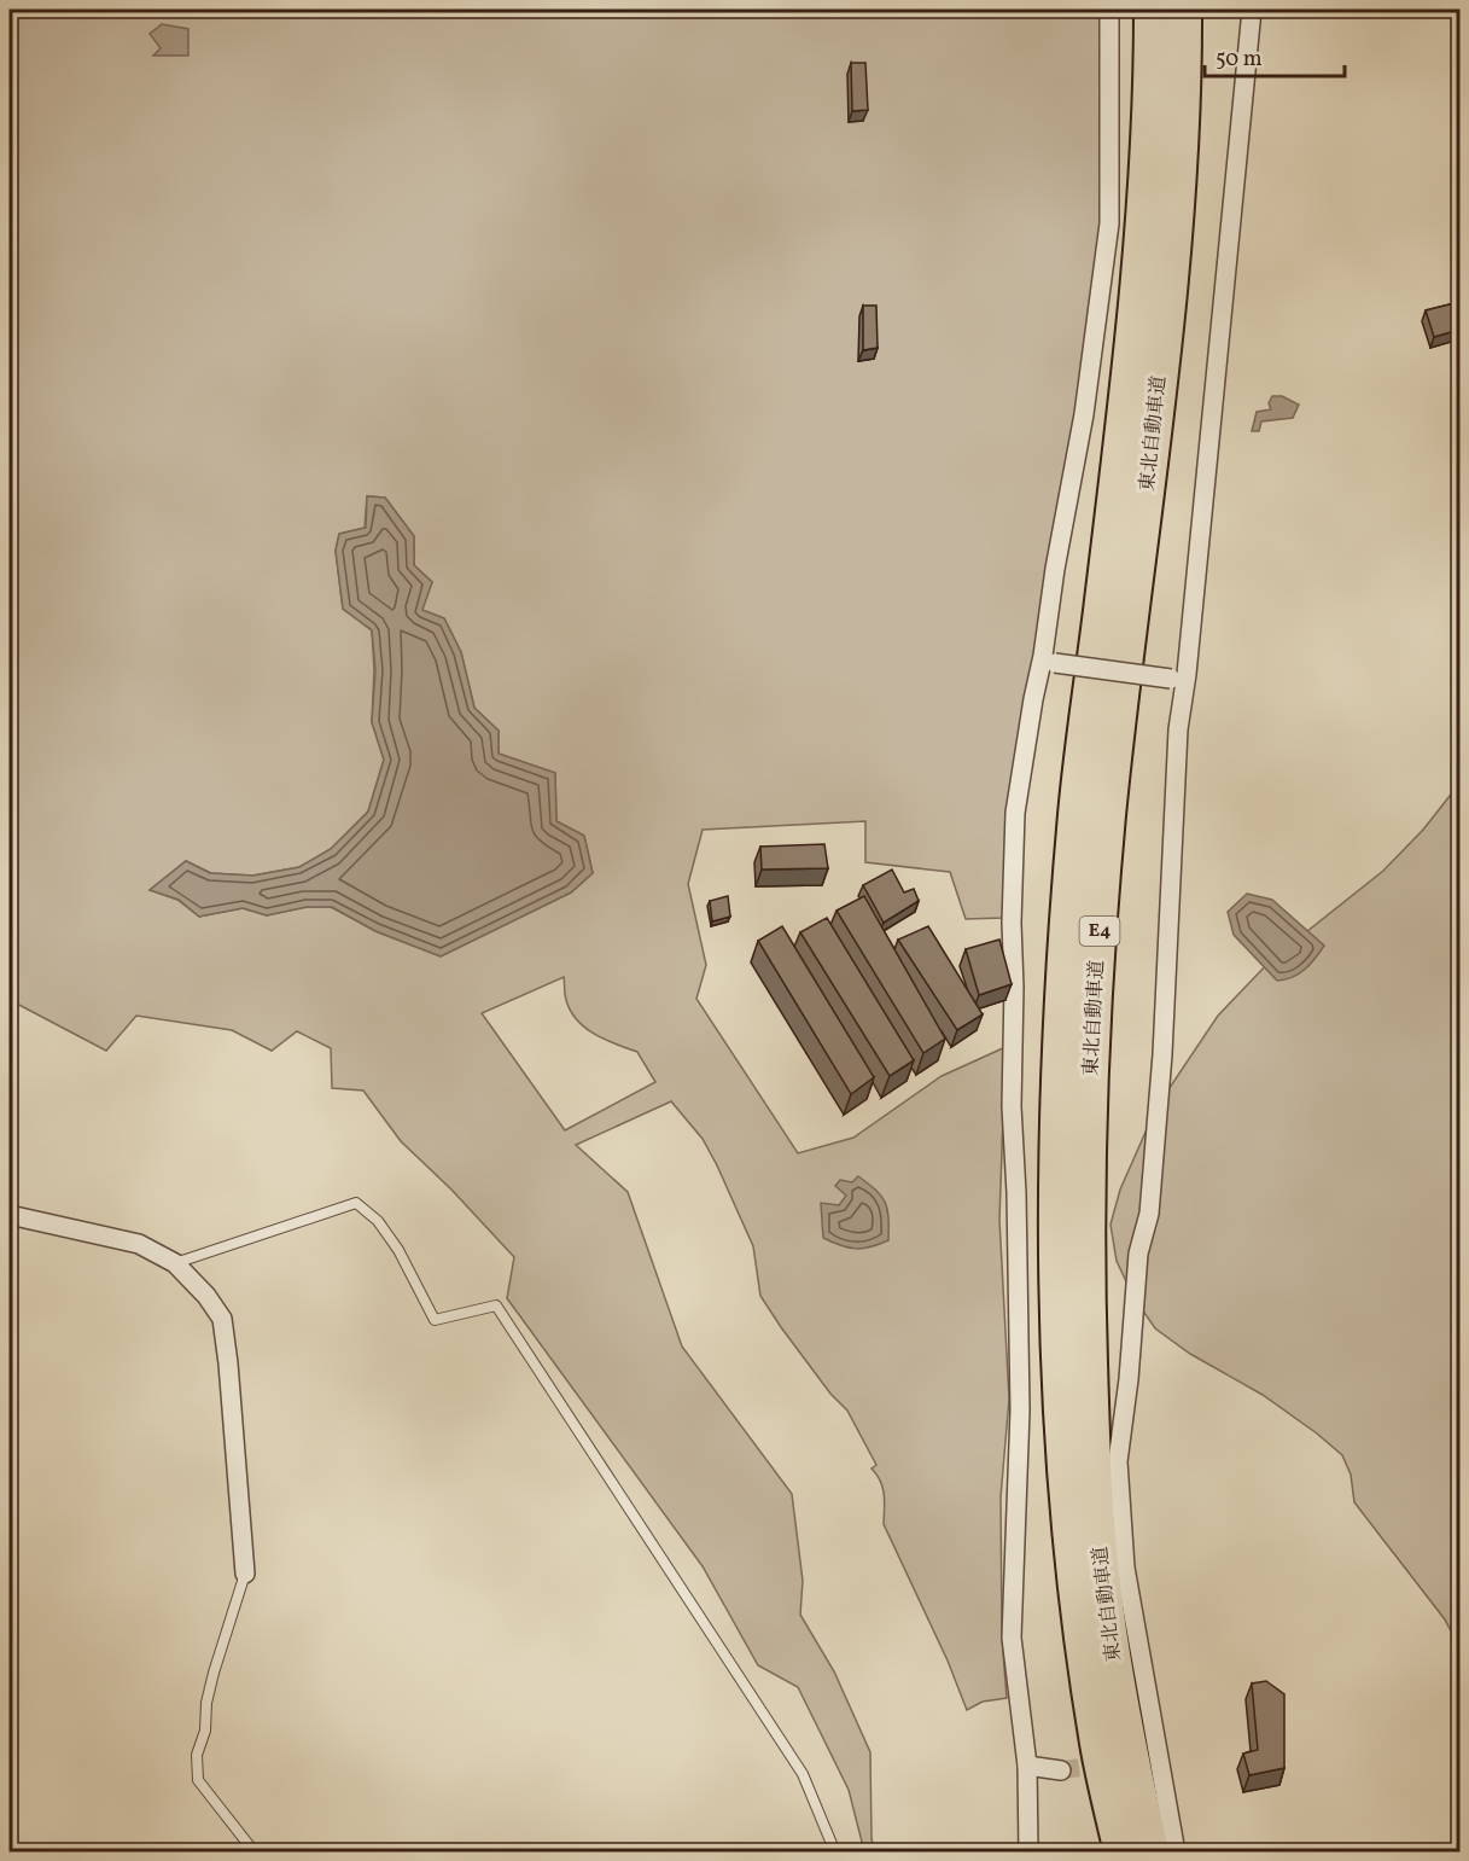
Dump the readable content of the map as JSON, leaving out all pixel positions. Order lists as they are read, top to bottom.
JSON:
{
  "streets": {
    "highway": ["東北自動車道", "E4"]
  },
  "scale_bar": "50 m"
}
